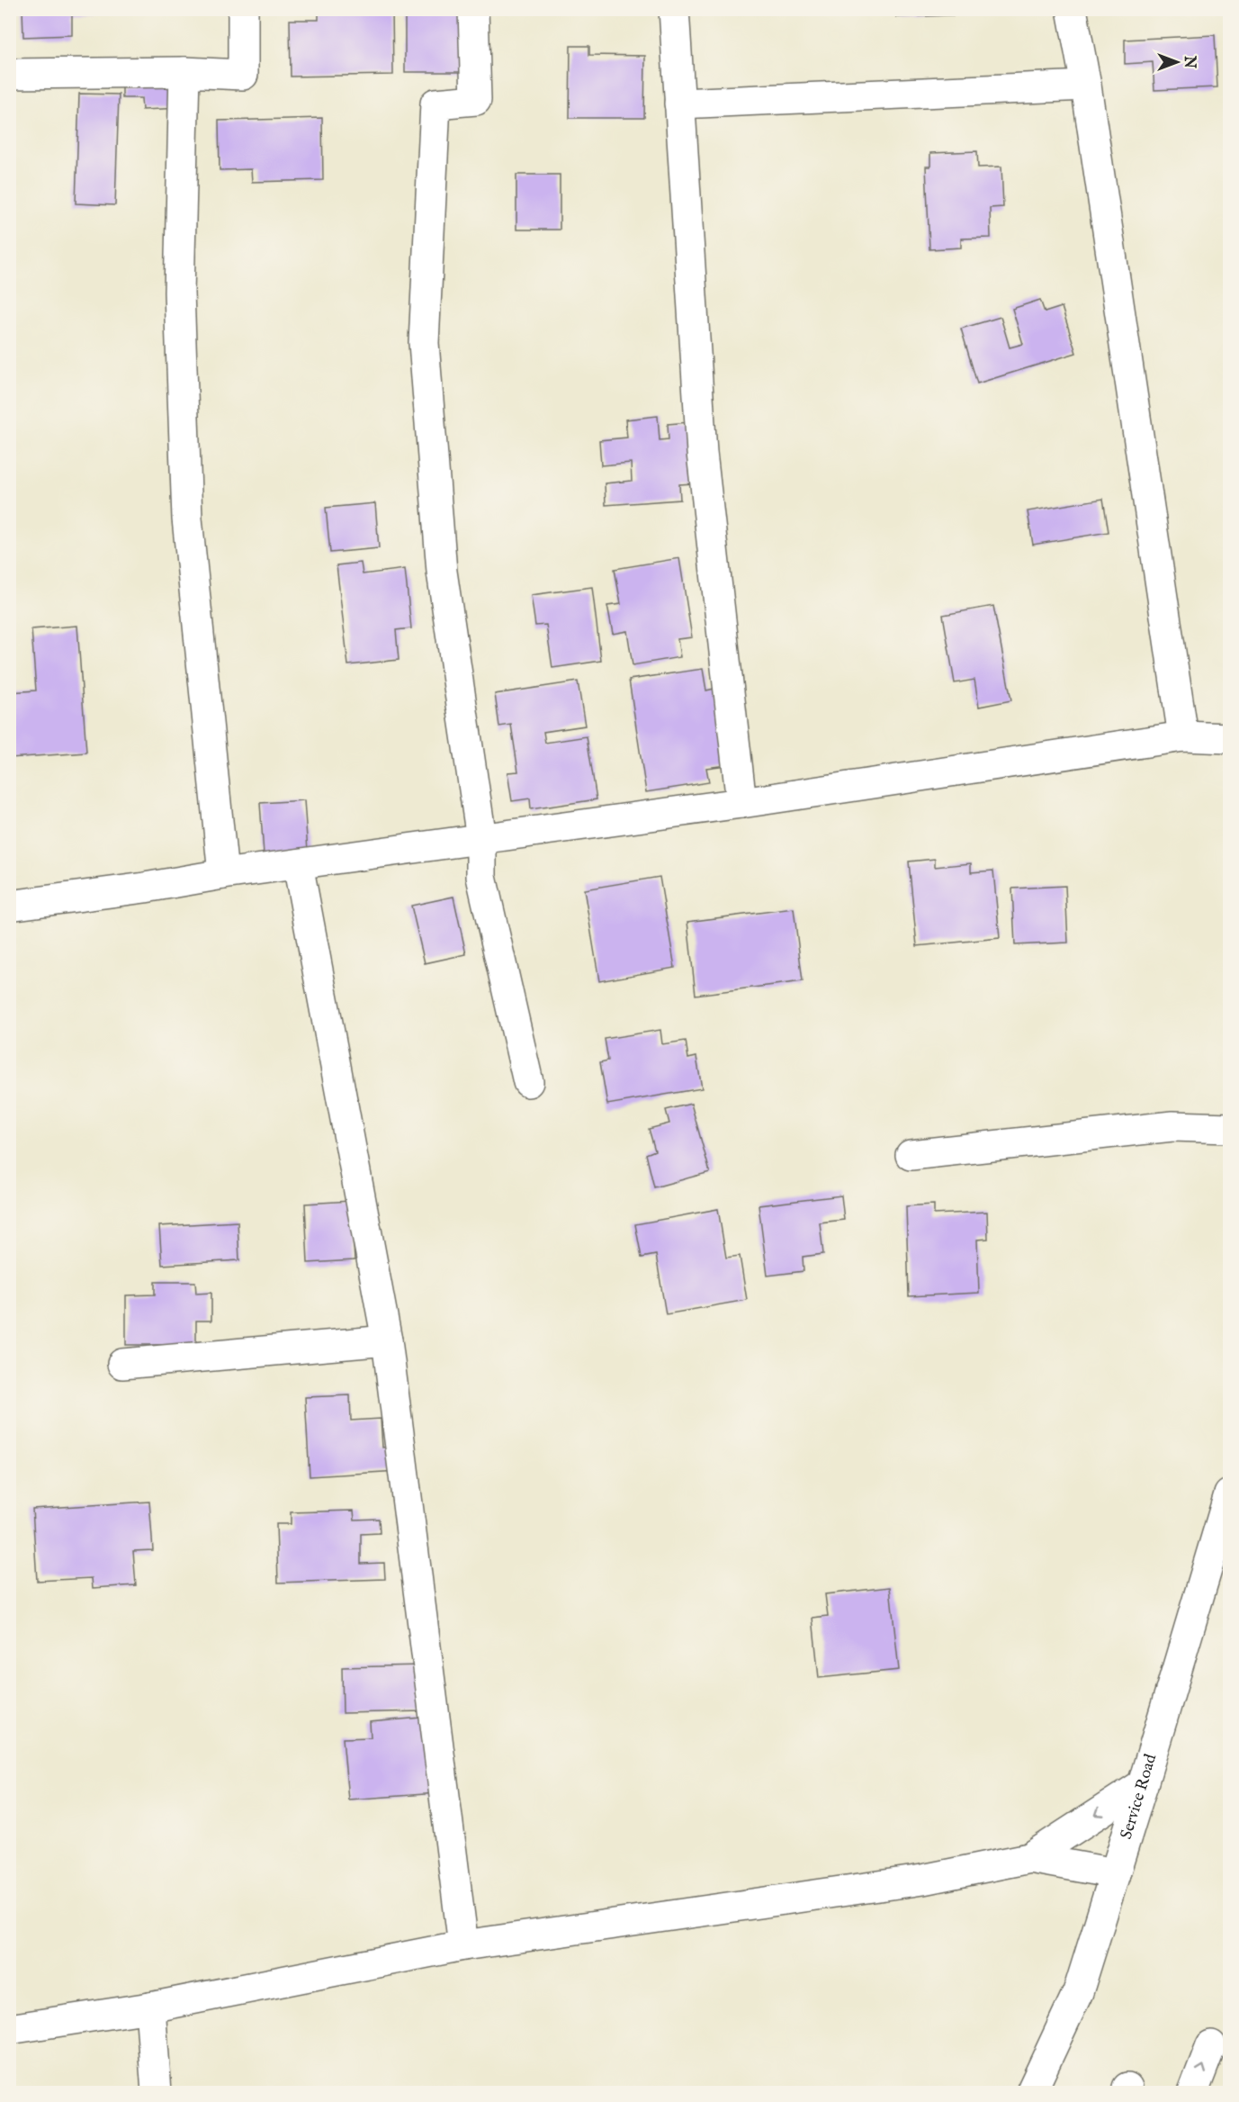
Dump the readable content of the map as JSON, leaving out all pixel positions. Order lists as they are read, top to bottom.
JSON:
{
  "streets": {
    "street": ["Service Road"]
  },
  "north": "right"
}
